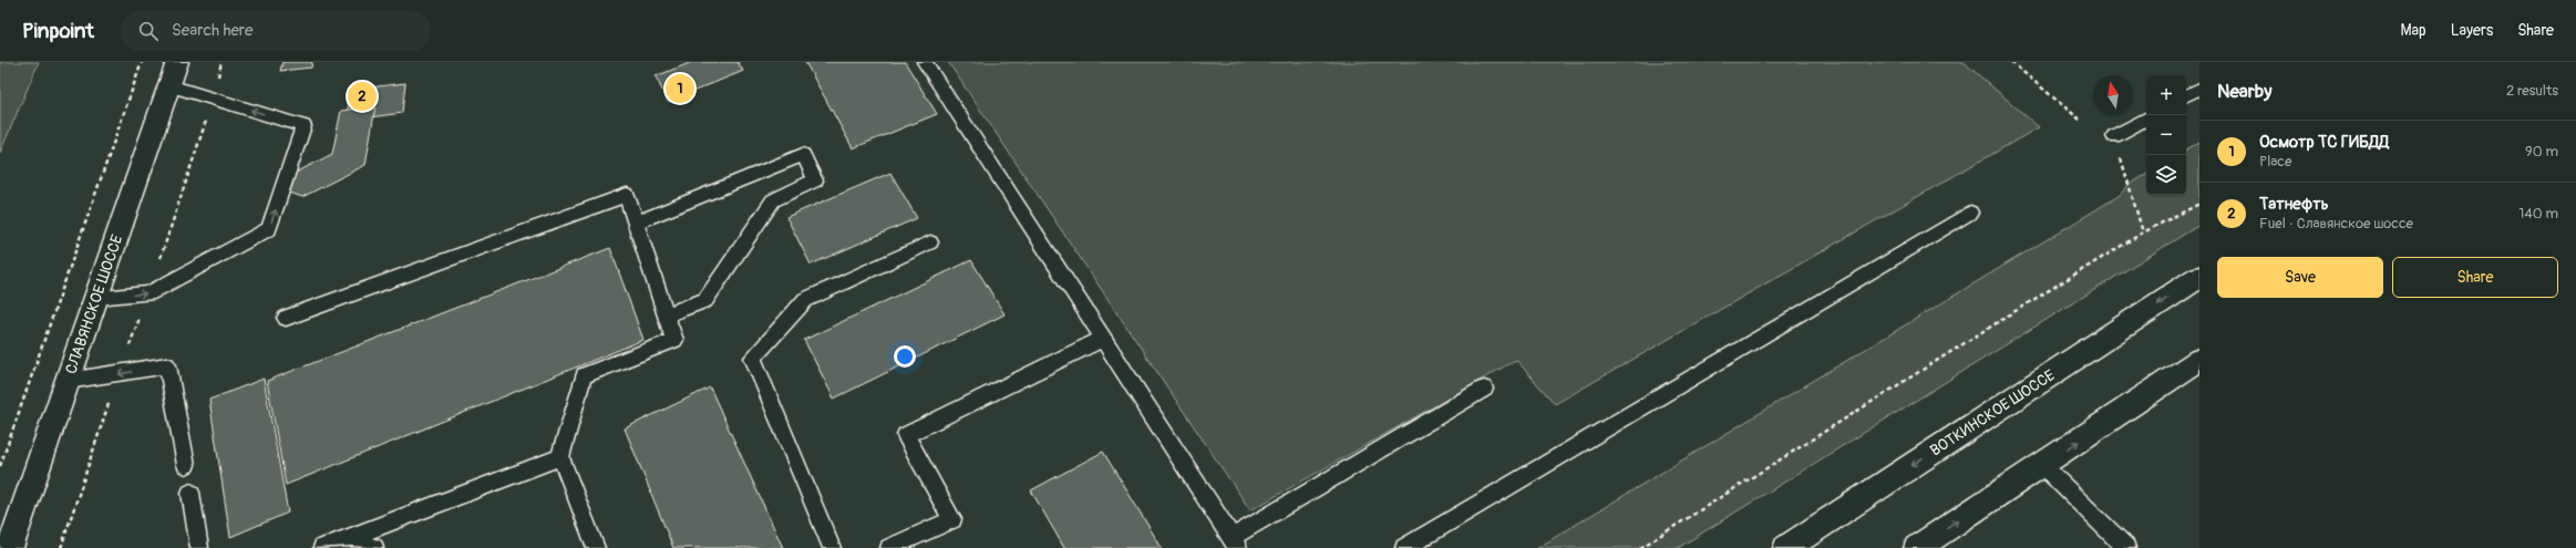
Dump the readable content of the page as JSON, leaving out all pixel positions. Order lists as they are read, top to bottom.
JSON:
{
  "streets": {
    "main road": ["СЛАВЯНСКОЕ ШОССЕ", "ВОТКИНСКОЕ ШОССЕ"]
  },
  "north": "top",
  "page": {
    "header": "Pinpoint",
    "search": "Search here",
    "nav": ["Map", "Layers", "Share"],
    "heading": ["Nearby", "2 results"],
    "pins": ["1", "2"],
    "map_buttons": ["+", "−"],
    "list": [
      {
        "mark": "1",
        "name": "Осмотр ТС ГИБДД",
        "note": "Place",
        "value": "90 m"
      },
      {
        "mark": "2",
        "name": "Татнефть",
        "note": "Fuel · Славянское шоссе",
        "value": "140 m"
      }
    ],
    "buttons": ["Save", "Share"]
  }
}
